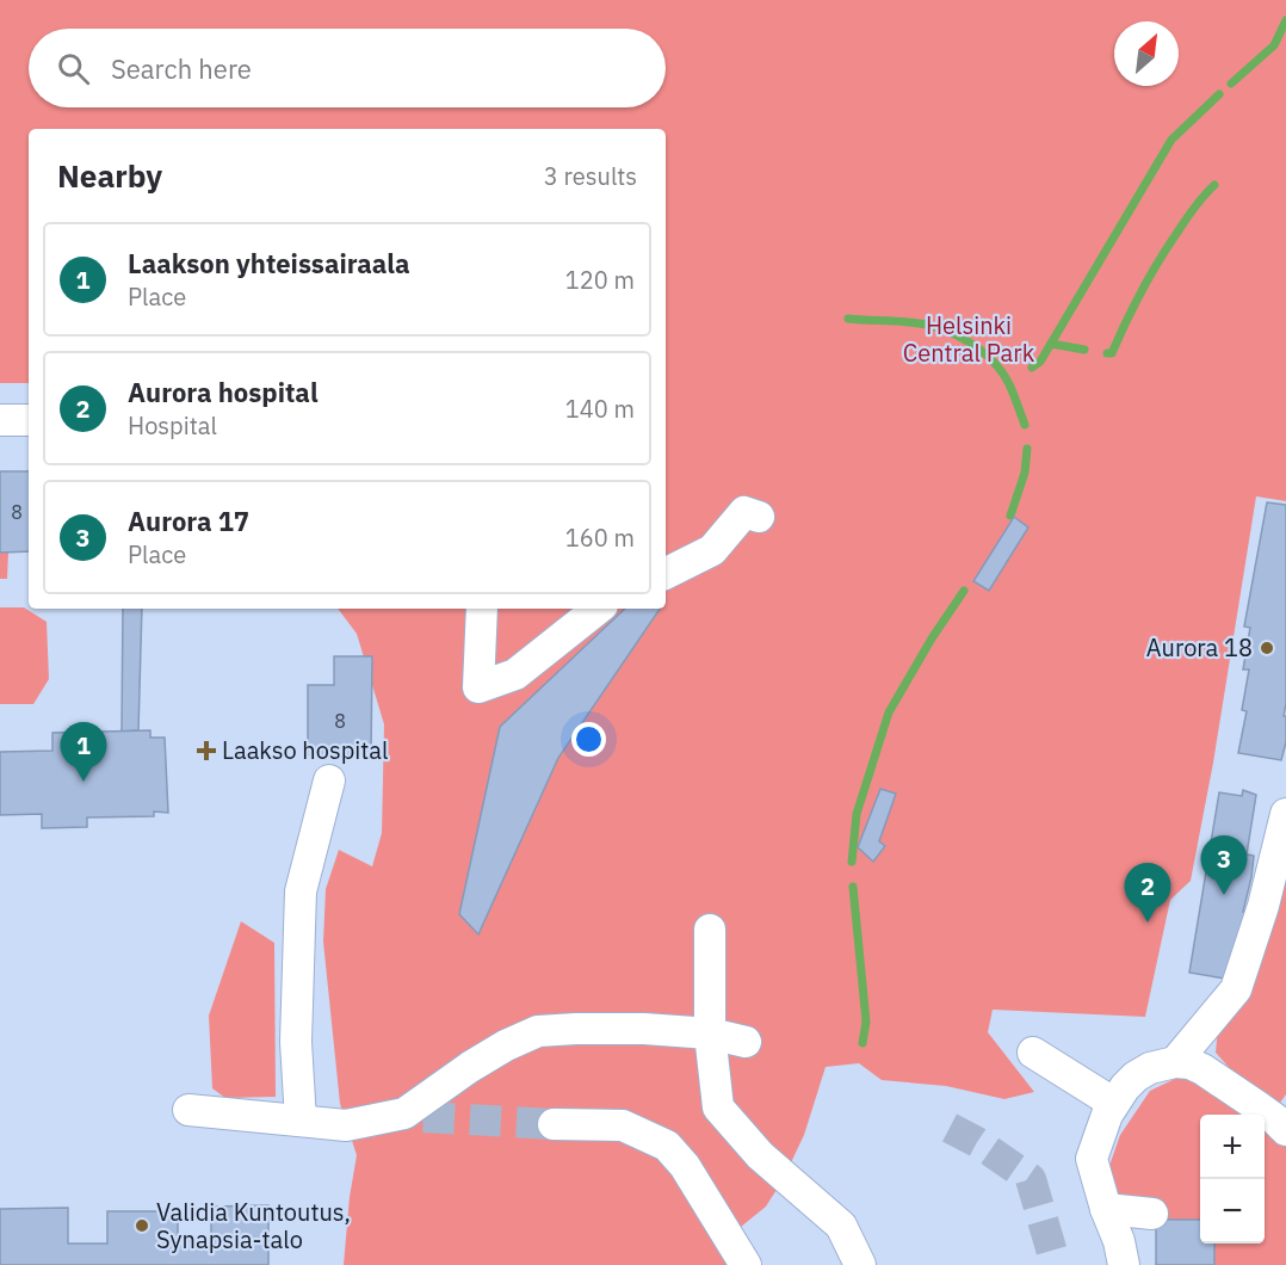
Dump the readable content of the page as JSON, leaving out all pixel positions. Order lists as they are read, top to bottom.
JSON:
{
  "parks": ["Helsinki Central Park"],
  "places": {
    "other": ["Aurora 18", "Validia Kuntoutus, Synapsia-talo"],
    "health": ["Laakso hospital"]
  },
  "house_numbers": ["8", "8"],
  "north": "top right",
  "page": {
    "search": "Search here",
    "heading": ["Nearby", "3 results"],
    "list": [
      {
        "mark": "1",
        "name": "Laakson yhteissairaala",
        "note": "Place",
        "value": "120 m"
      },
      {
        "mark": "2",
        "name": "Aurora hospital",
        "note": "Hospital",
        "value": "140 m"
      },
      {
        "mark": "3",
        "name": "Aurora 17",
        "note": "Place",
        "value": "160 m"
      }
    ],
    "pins": ["1", "3", "2"],
    "map_buttons": ["+", "−"]
  }
}
